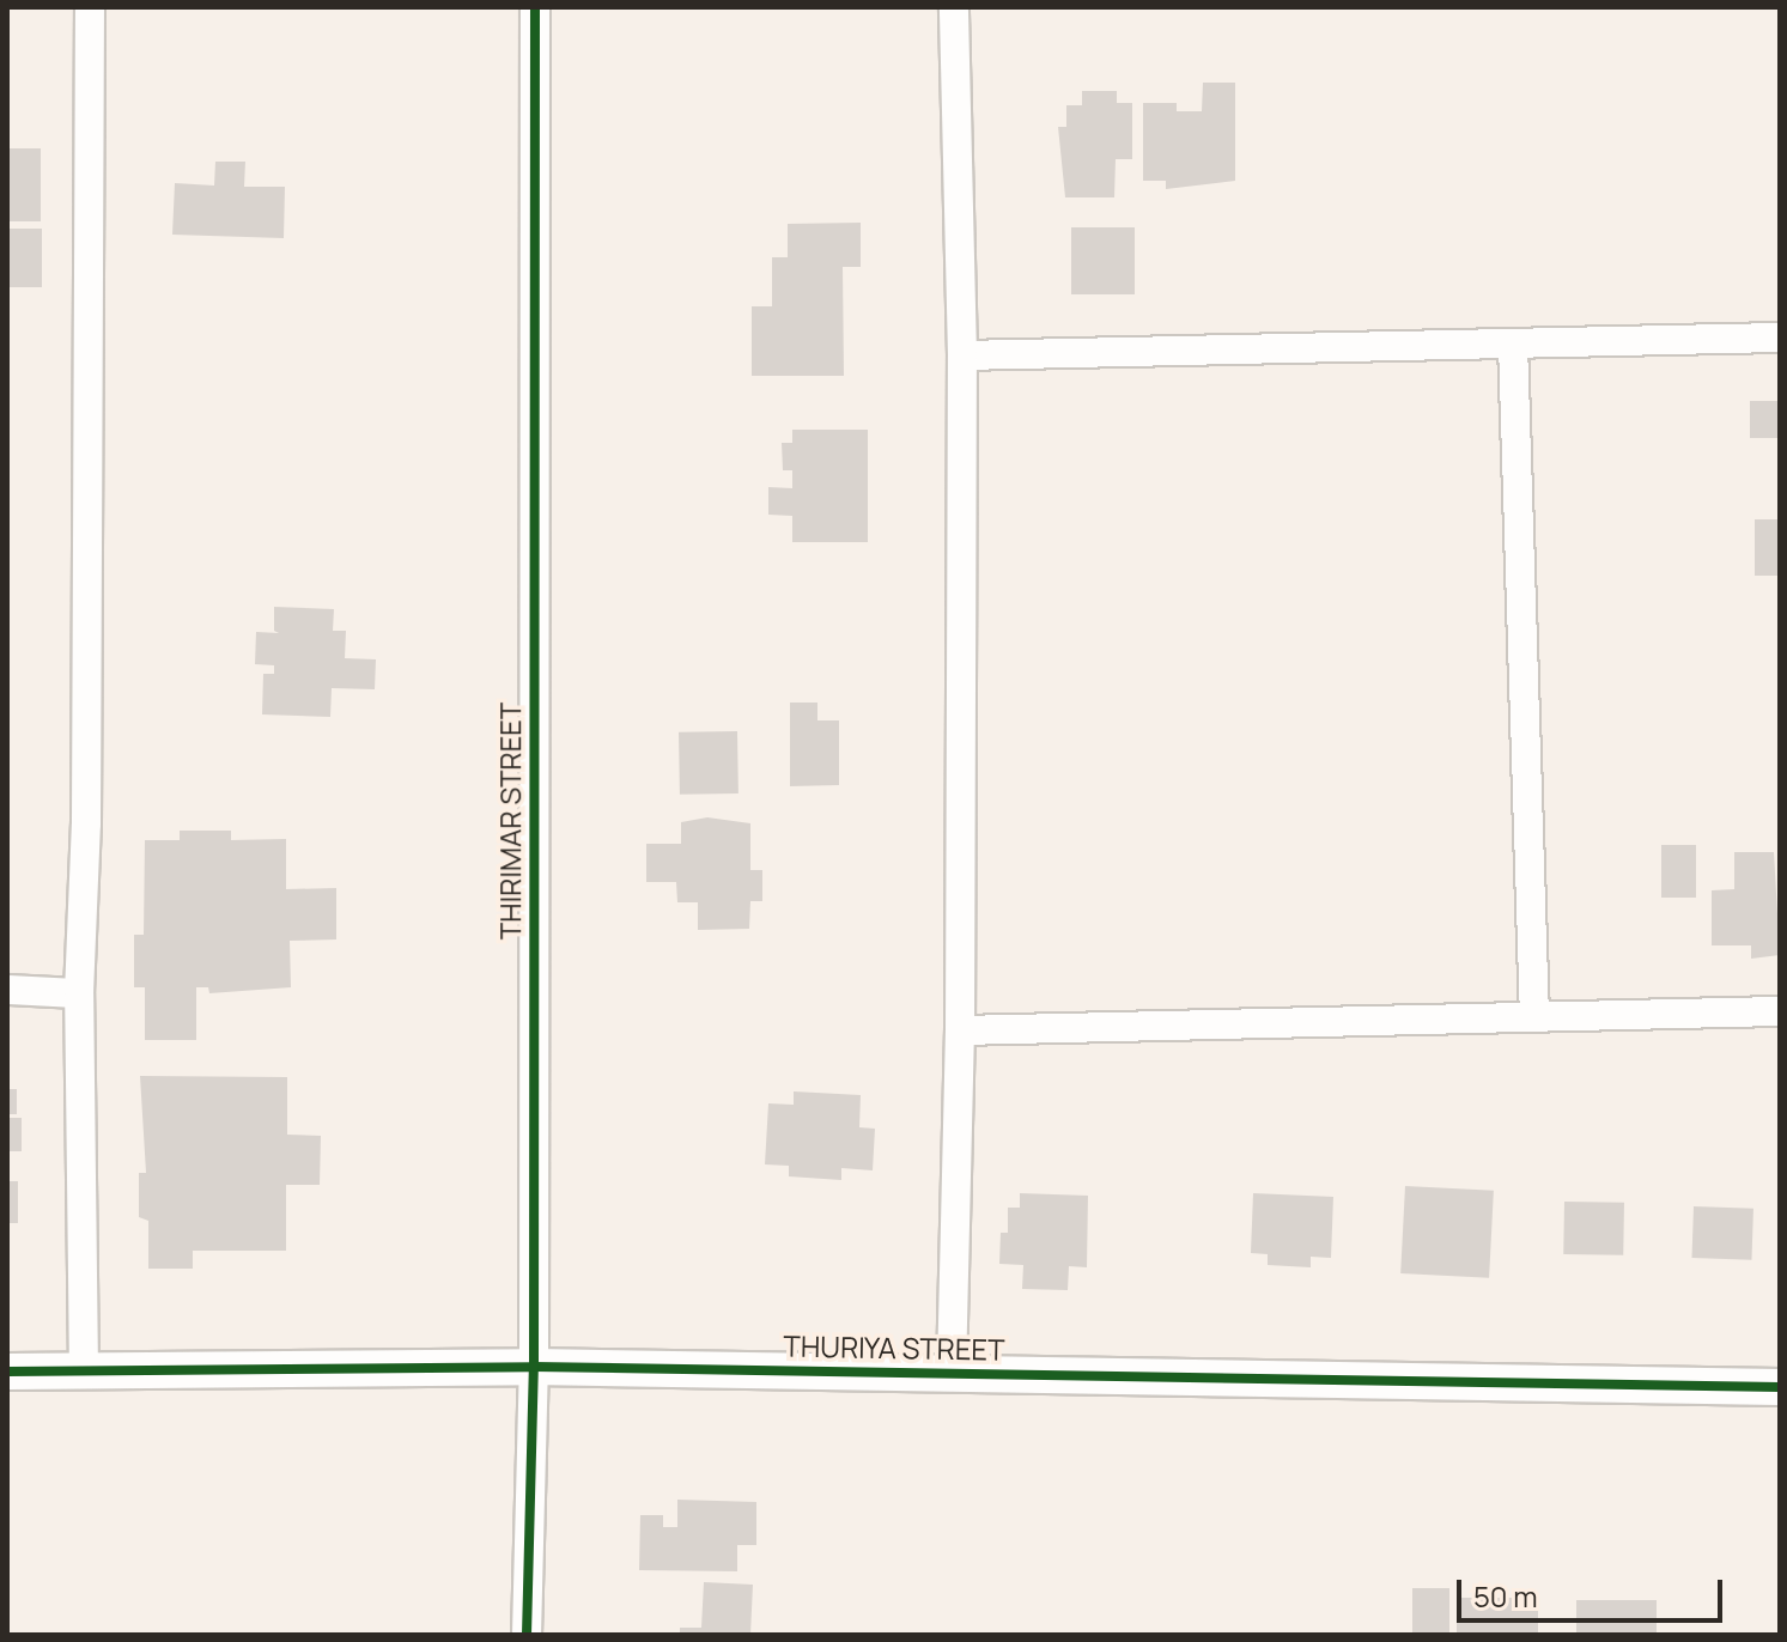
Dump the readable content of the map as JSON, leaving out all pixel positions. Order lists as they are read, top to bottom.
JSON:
{
  "streets": {
    "street": ["THIRIMAR STREET", "THURIYA STREET"]
  },
  "crossings": [
    ["THIRIMAR STREET", "THURIYA STREET"]
  ],
  "scale_bar": "50 m"
}
